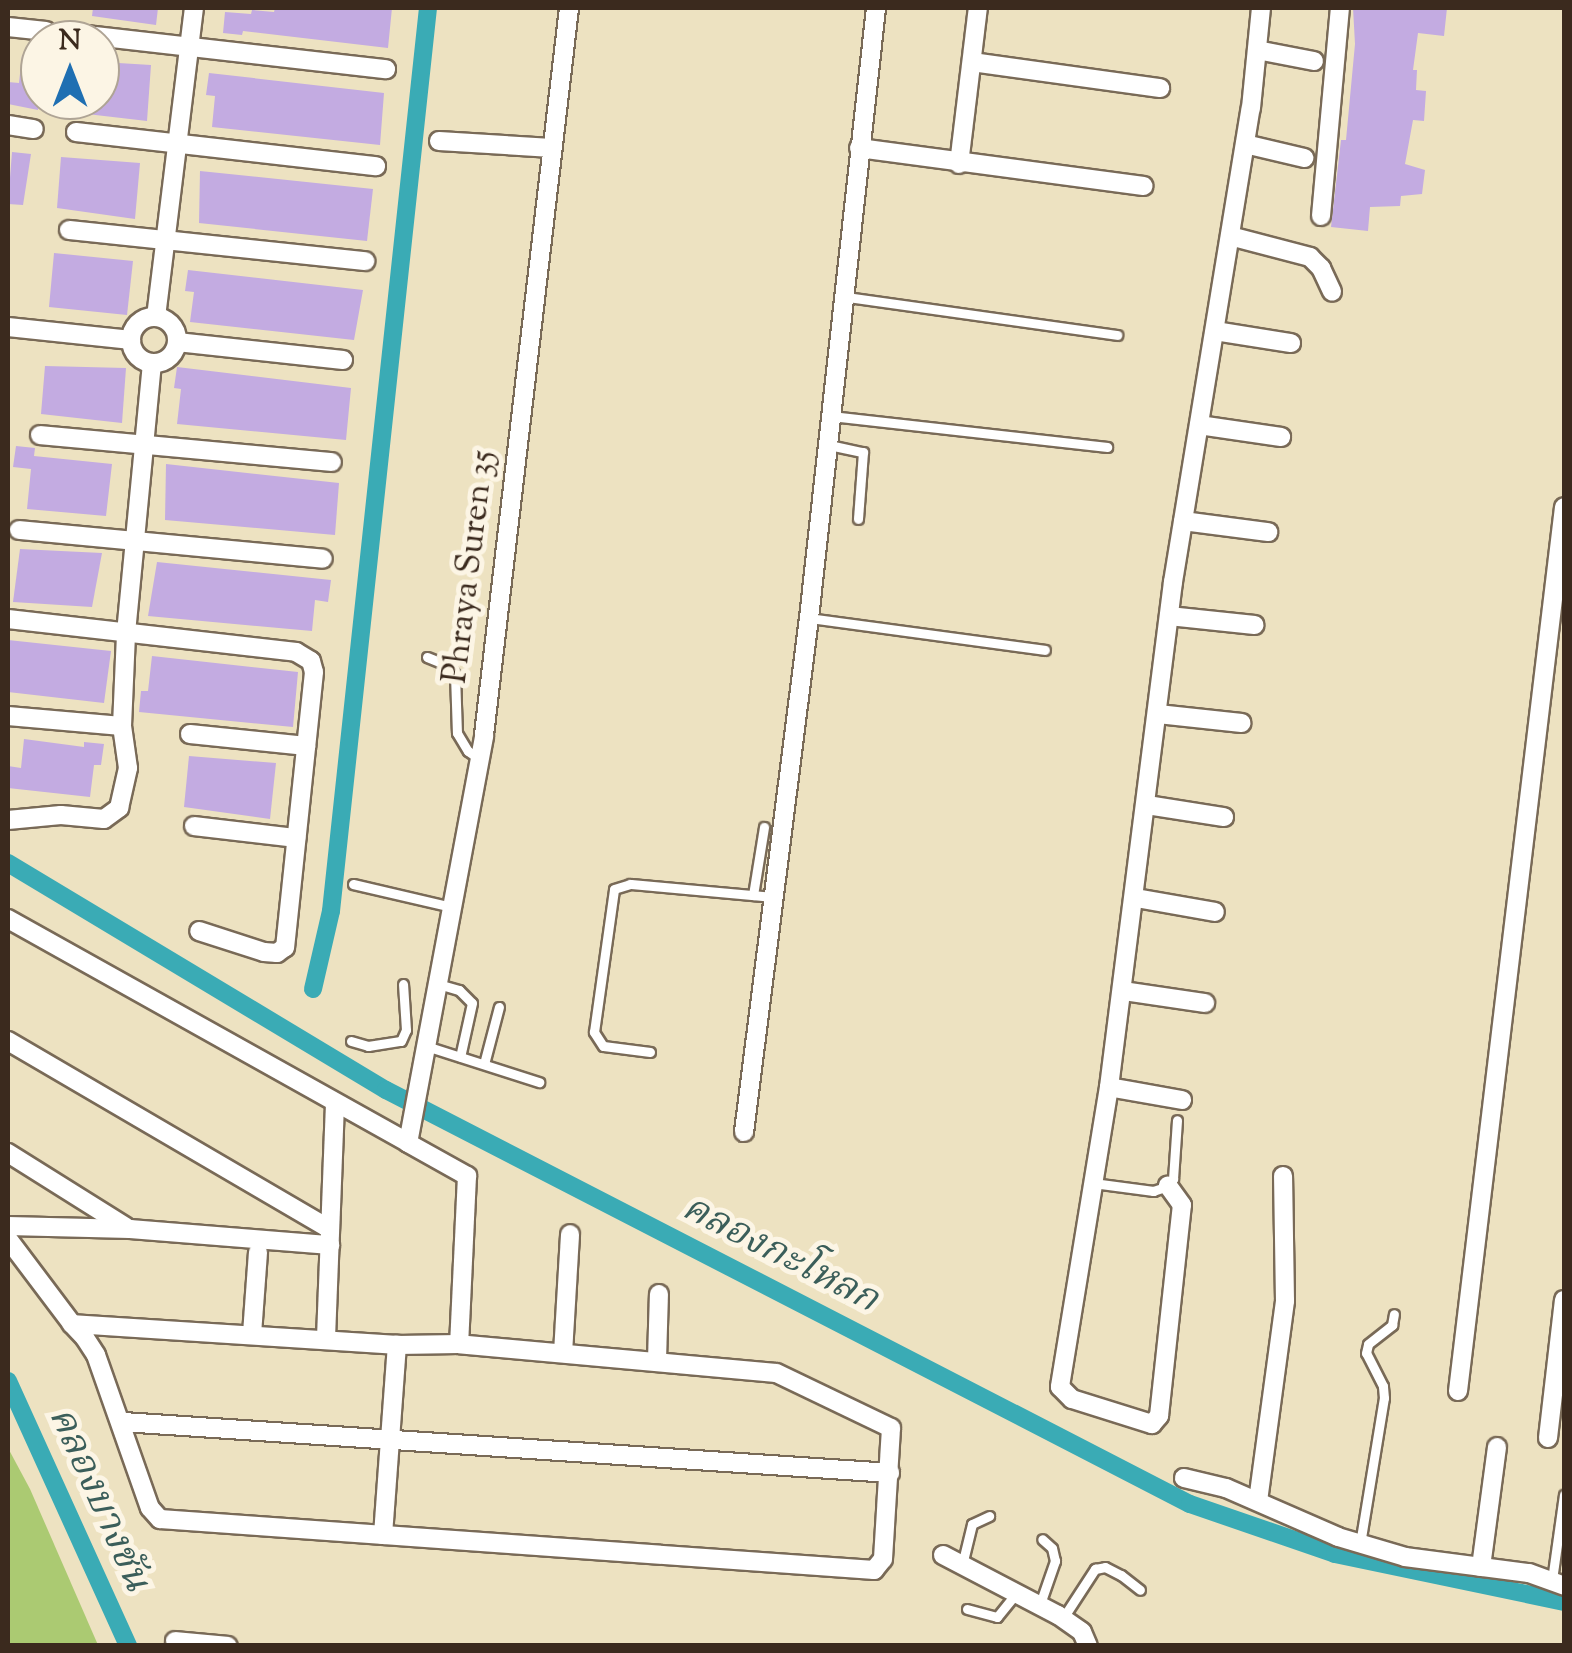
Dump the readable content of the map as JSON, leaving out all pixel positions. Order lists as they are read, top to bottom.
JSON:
{
  "streets": {
    "street": ["Phraya Suren 35"]
  },
  "water": ["คลองกะโหลก", "คลองบางชัน"],
  "north": "top"
}
